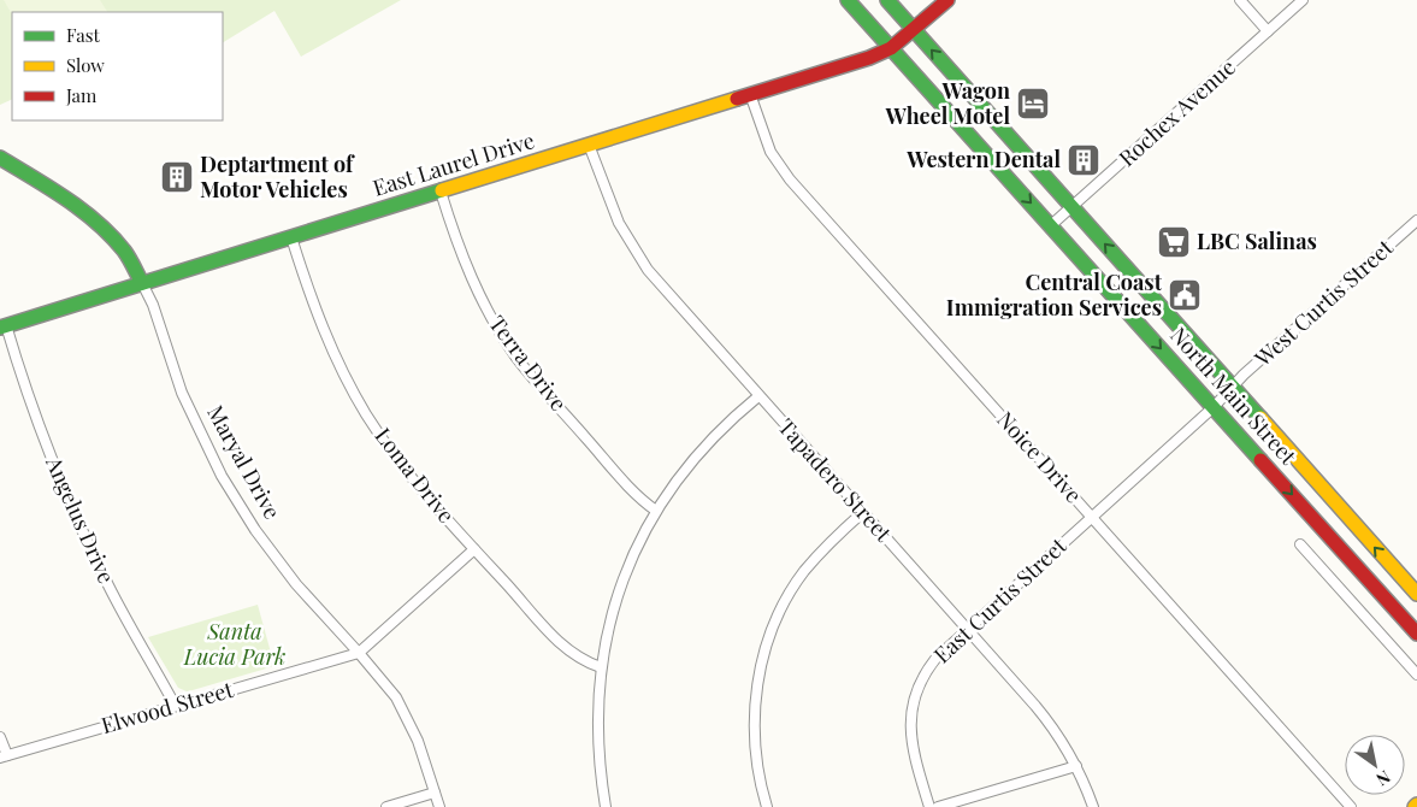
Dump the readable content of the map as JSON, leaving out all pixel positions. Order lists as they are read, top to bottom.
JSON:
{
  "streets": {
    "main road": ["East Laurel Drive", "North Main Street", "Maryal Drive"],
    "street": [
      "Rochex Avenue",
      "West Curtis Street",
      "Terra Drive",
      "Noice Drive",
      "Loma Drive",
      "Tapadero Street",
      "Angelus Drive",
      "East Curtis Street",
      "Elwood Street"
    ]
  },
  "crossings": [
    ["Rochex Avenue", "North Main Street"],
    ["East Laurel Drive", "Terra Drive"],
    ["East Laurel Drive", "North Main Street"],
    ["East Laurel Drive", "Noice Drive"],
    ["East Laurel Drive", "Maryal Drive"],
    ["East Laurel Drive", "Loma Drive"],
    ["East Laurel Drive", "Tapadero Street"],
    ["East Laurel Drive", "Angelus Drive"],
    ["West Curtis Street", "North Main Street"],
    ["West Curtis Street", "East Curtis Street"],
    ["North Main Street", "East Curtis Street"],
    ["Noice Drive", "East Curtis Street"],
    ["Maryal Drive", "Elwood Street"],
    ["Loma Drive", "Elwood Street"],
    ["Tapadero Street", "East Curtis Street"],
    ["Angelus Drive", "Elwood Street"]
  ],
  "parks": ["Santa Lucia Park"],
  "places": {
    "hotel": ["Wagon Wheel Motel"],
    "building": ["Western Dental", "Deptartment of Motor Vehicles"],
    "supermarket": ["LBC Salinas"],
    "public building": ["Central Coast Immigration Services"]
  },
  "legend": ["Fast", "Slow", "Jam"],
  "north": "bottom right"
}
